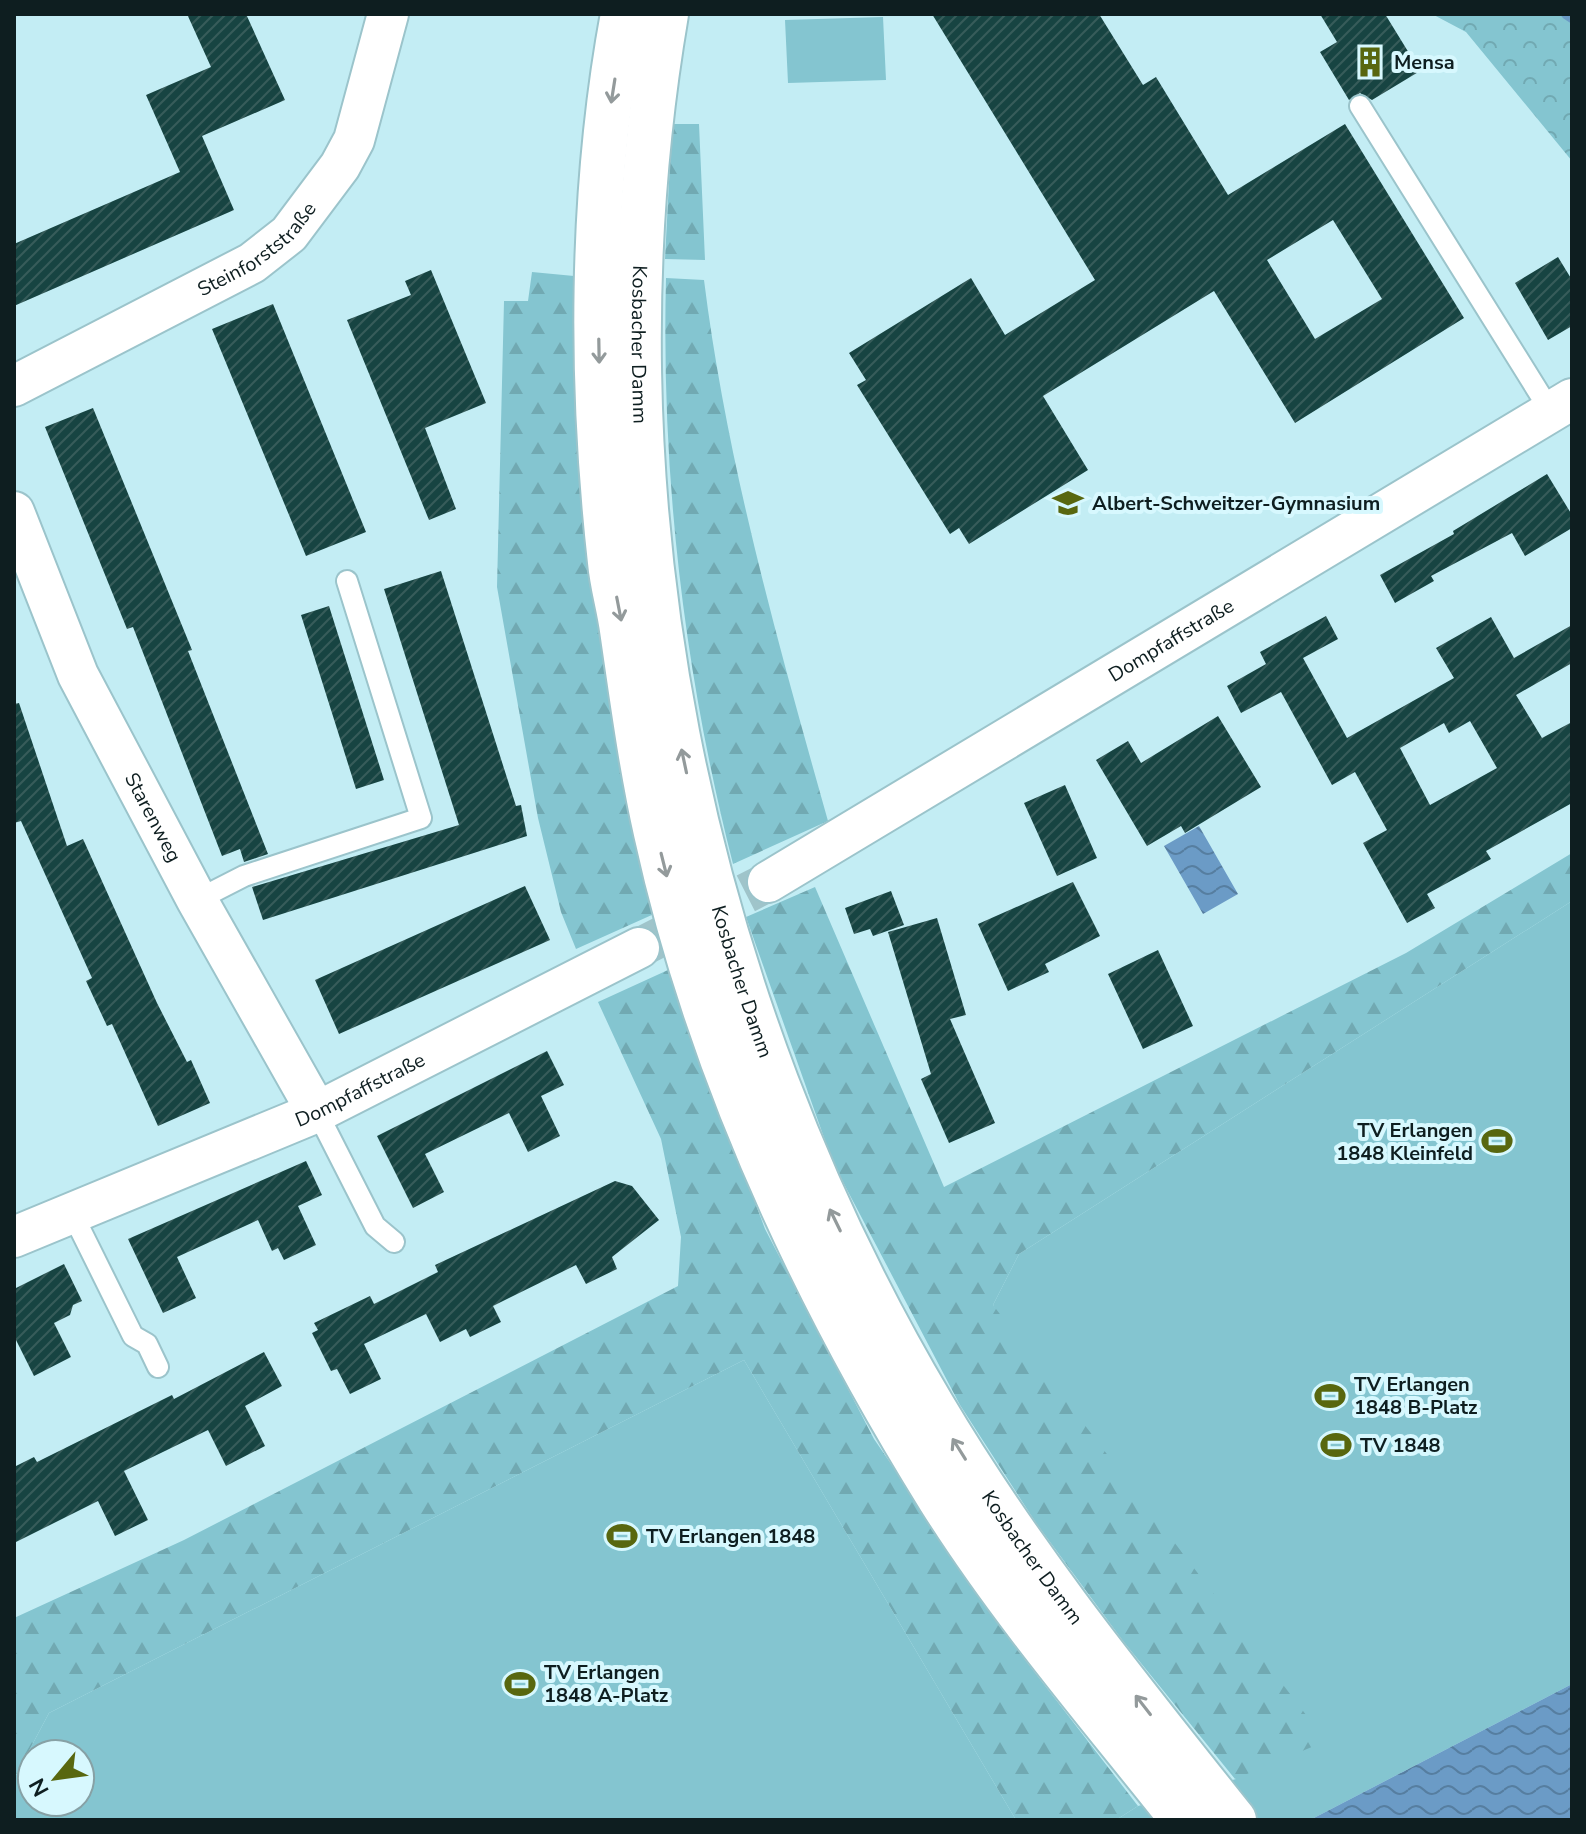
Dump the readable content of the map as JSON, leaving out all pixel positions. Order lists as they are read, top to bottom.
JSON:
{
  "streets": {
    "street": [
      "Steinforststraße",
      "Kosbacher Damm",
      "Dompfaffstraße",
      "Starenweg"
    ]
  },
  "crossings": [
    ["Dompfaffstraße", "Starenweg"]
  ],
  "places": {
    "building": ["Mensa"],
    "school or university": ["Albert-Schweitzer-Gymnasium"],
    "sports": [
      "TV Erlangen 1848 Kleinfeld",
      "TV Erlangen 1848 B-Platz",
      "TV 1848",
      "TV Erlangen 1848",
      "TV Erlangen 1848 A-Platz"
    ]
  },
  "north": "bottom left"
}
